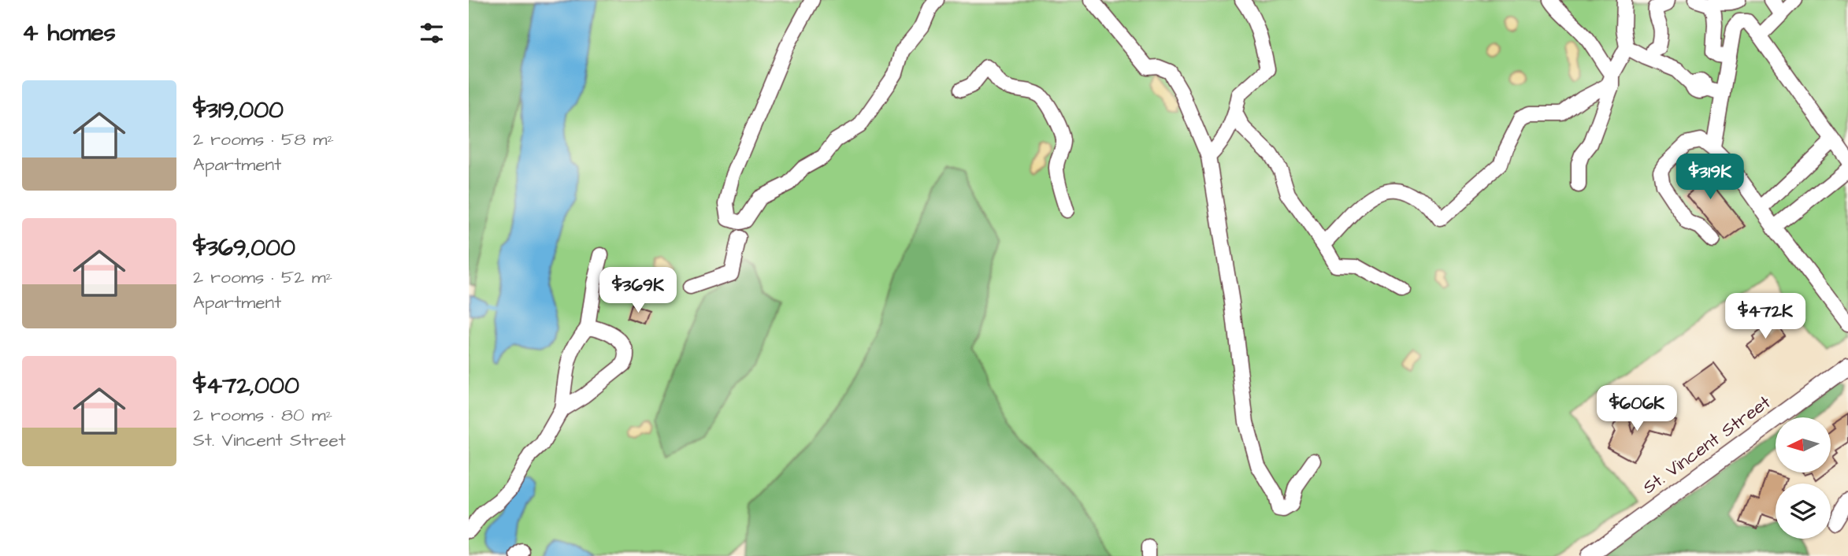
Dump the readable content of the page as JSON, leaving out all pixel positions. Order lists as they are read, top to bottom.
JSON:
{
  "streets": {
    "main road": ["St. Vincent Street"]
  },
  "north": "left",
  "page": {
    "heading": "4 homes",
    "list": [
      {
        "name": "$319,000",
        "note": "2 rooms · 58 m² · Apartment"
      },
      {
        "name": "$369,000",
        "note": "2 rooms · 52 m² · Apartment"
      },
      {
        "name": "$472,000",
        "note": "2 rooms · 80 m² · St. Vincent Street"
      }
    ],
    "price": [
      "$319K",
      "$369K",
      "$472K",
      "$606K"
    ]
  }
}
